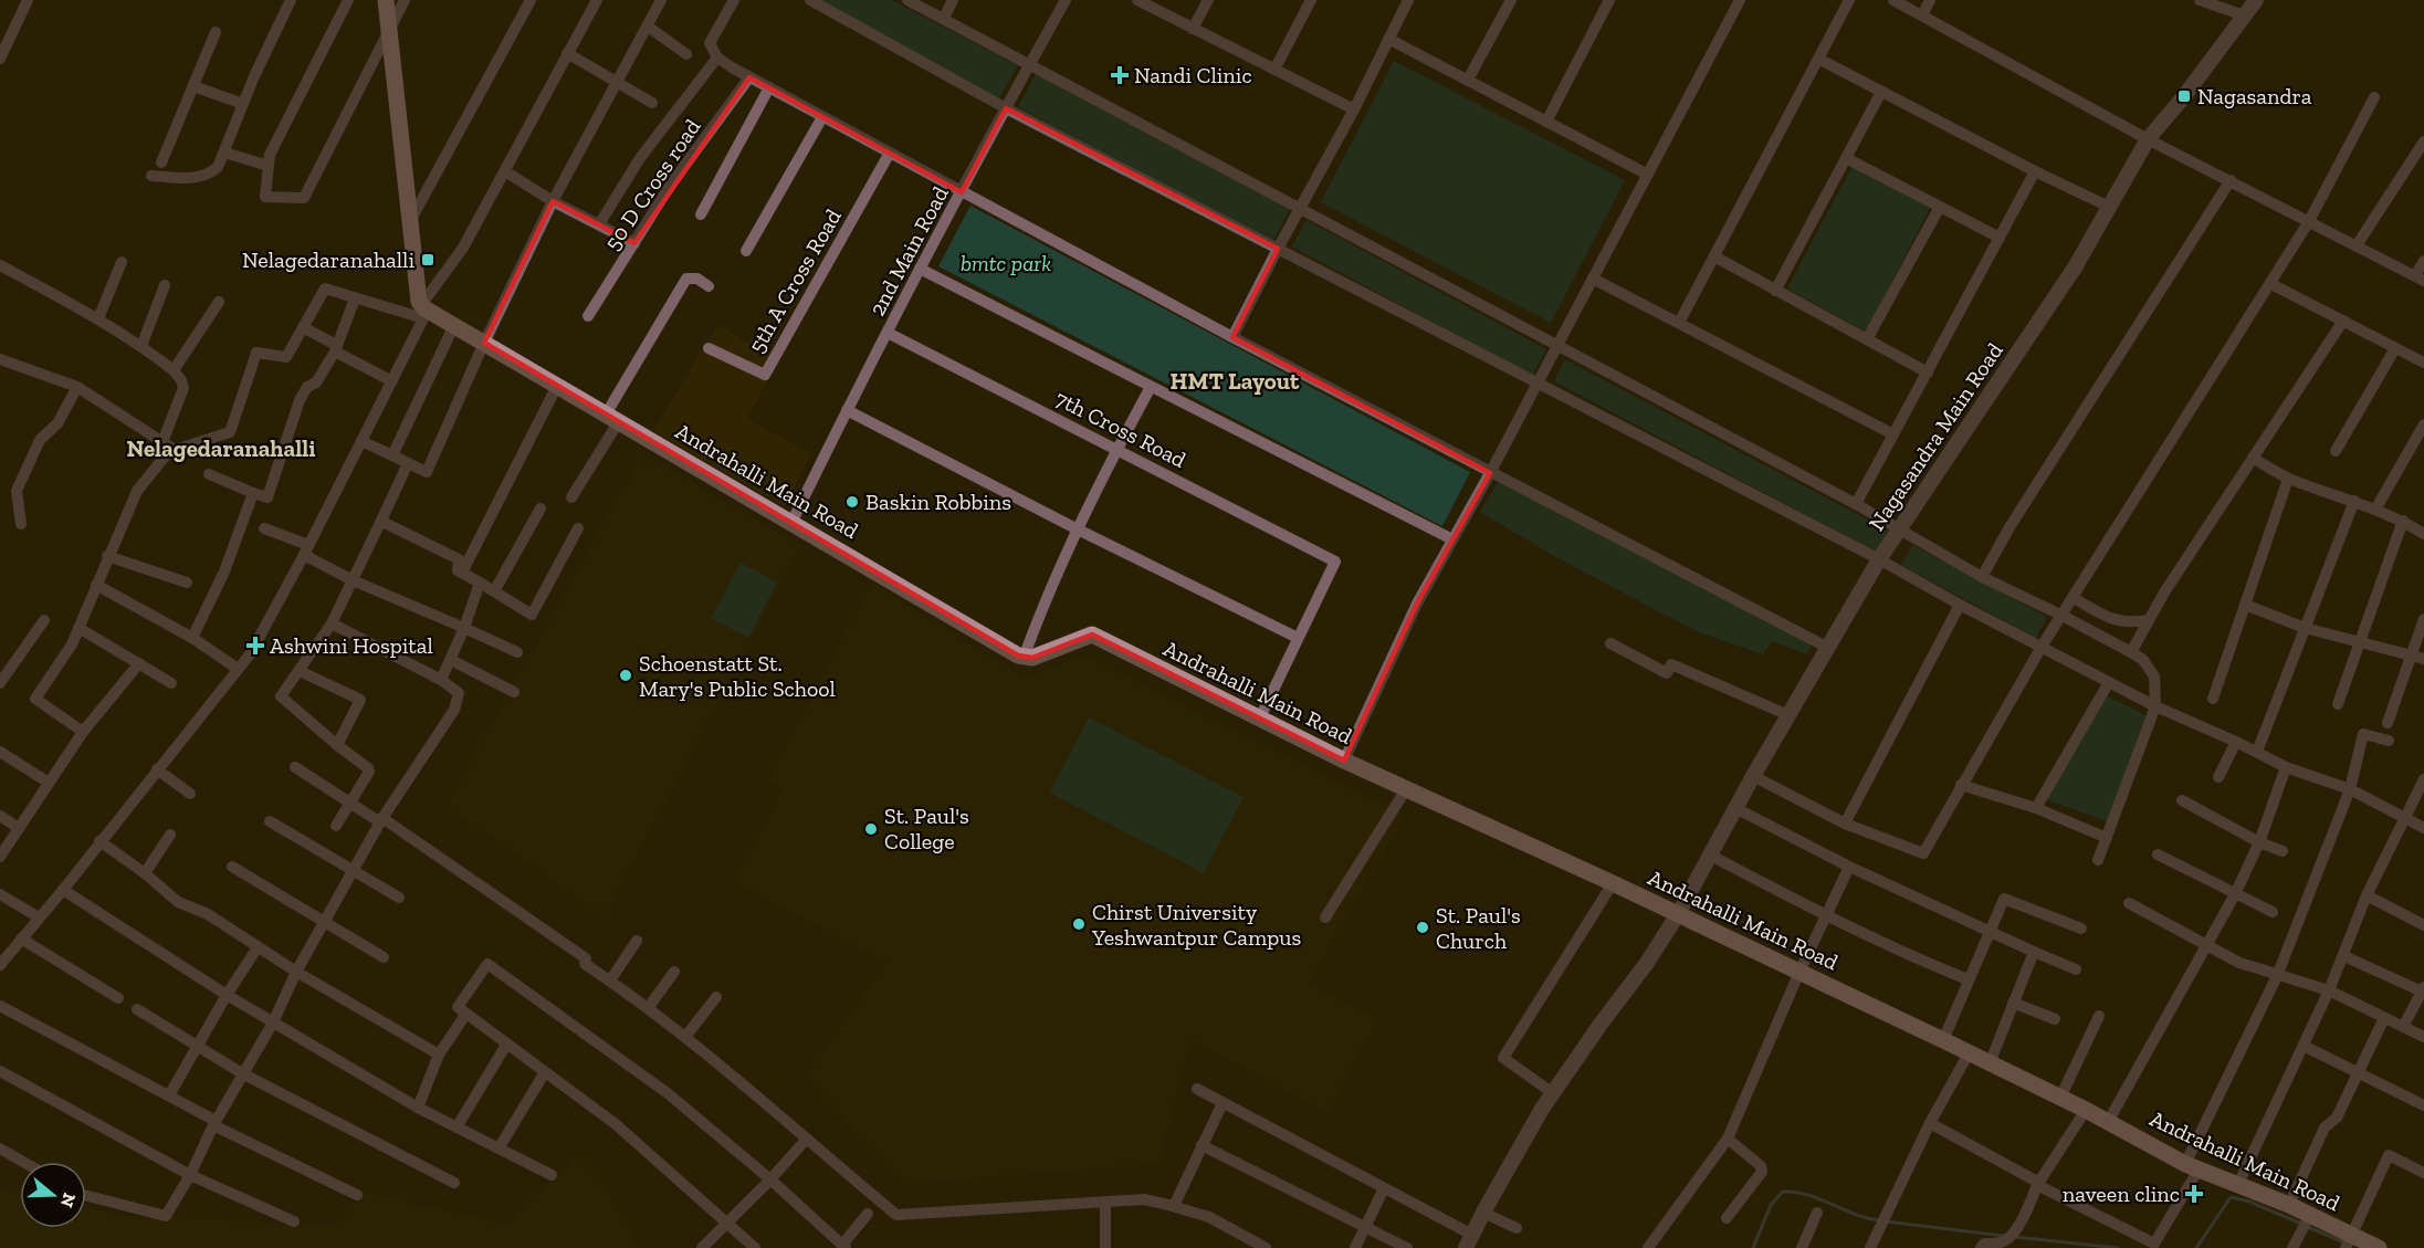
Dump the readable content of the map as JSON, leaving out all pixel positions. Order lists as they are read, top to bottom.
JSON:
{
  "streets": {
    "main road": ["Andrahalli Main Road"],
    "street": [
      "50 D Cross road",
      "2nd Main Road",
      "5th A Cross Road",
      "7th Cross Road",
      "Nagasandra Main Road"
    ]
  },
  "crossings": [
    ["2nd Main Road", "7th Cross Road"],
    ["2nd Main Road", "Andrahalli Main Road"],
    ["Nagasandra Main Road", "Andrahalli Main Road"]
  ],
  "districts": ["HMT Layout", "Nelagedaranahalli"],
  "parks": ["bmtc park"],
  "places": {
    "health": ["Nandi Clinic", "Ashwini Hospital", "naveen clinc"],
    "transit": ["Nagasandra", "Nelagedaranahalli"],
    "other": [
      "Baskin Robbins",
      "Schoenstatt St. Mary's Public School",
      "St. Paul's College",
      "Chirst University Yeshwantpur Campus",
      "St. Paul's Church"
    ]
  },
  "north": "right"
}
